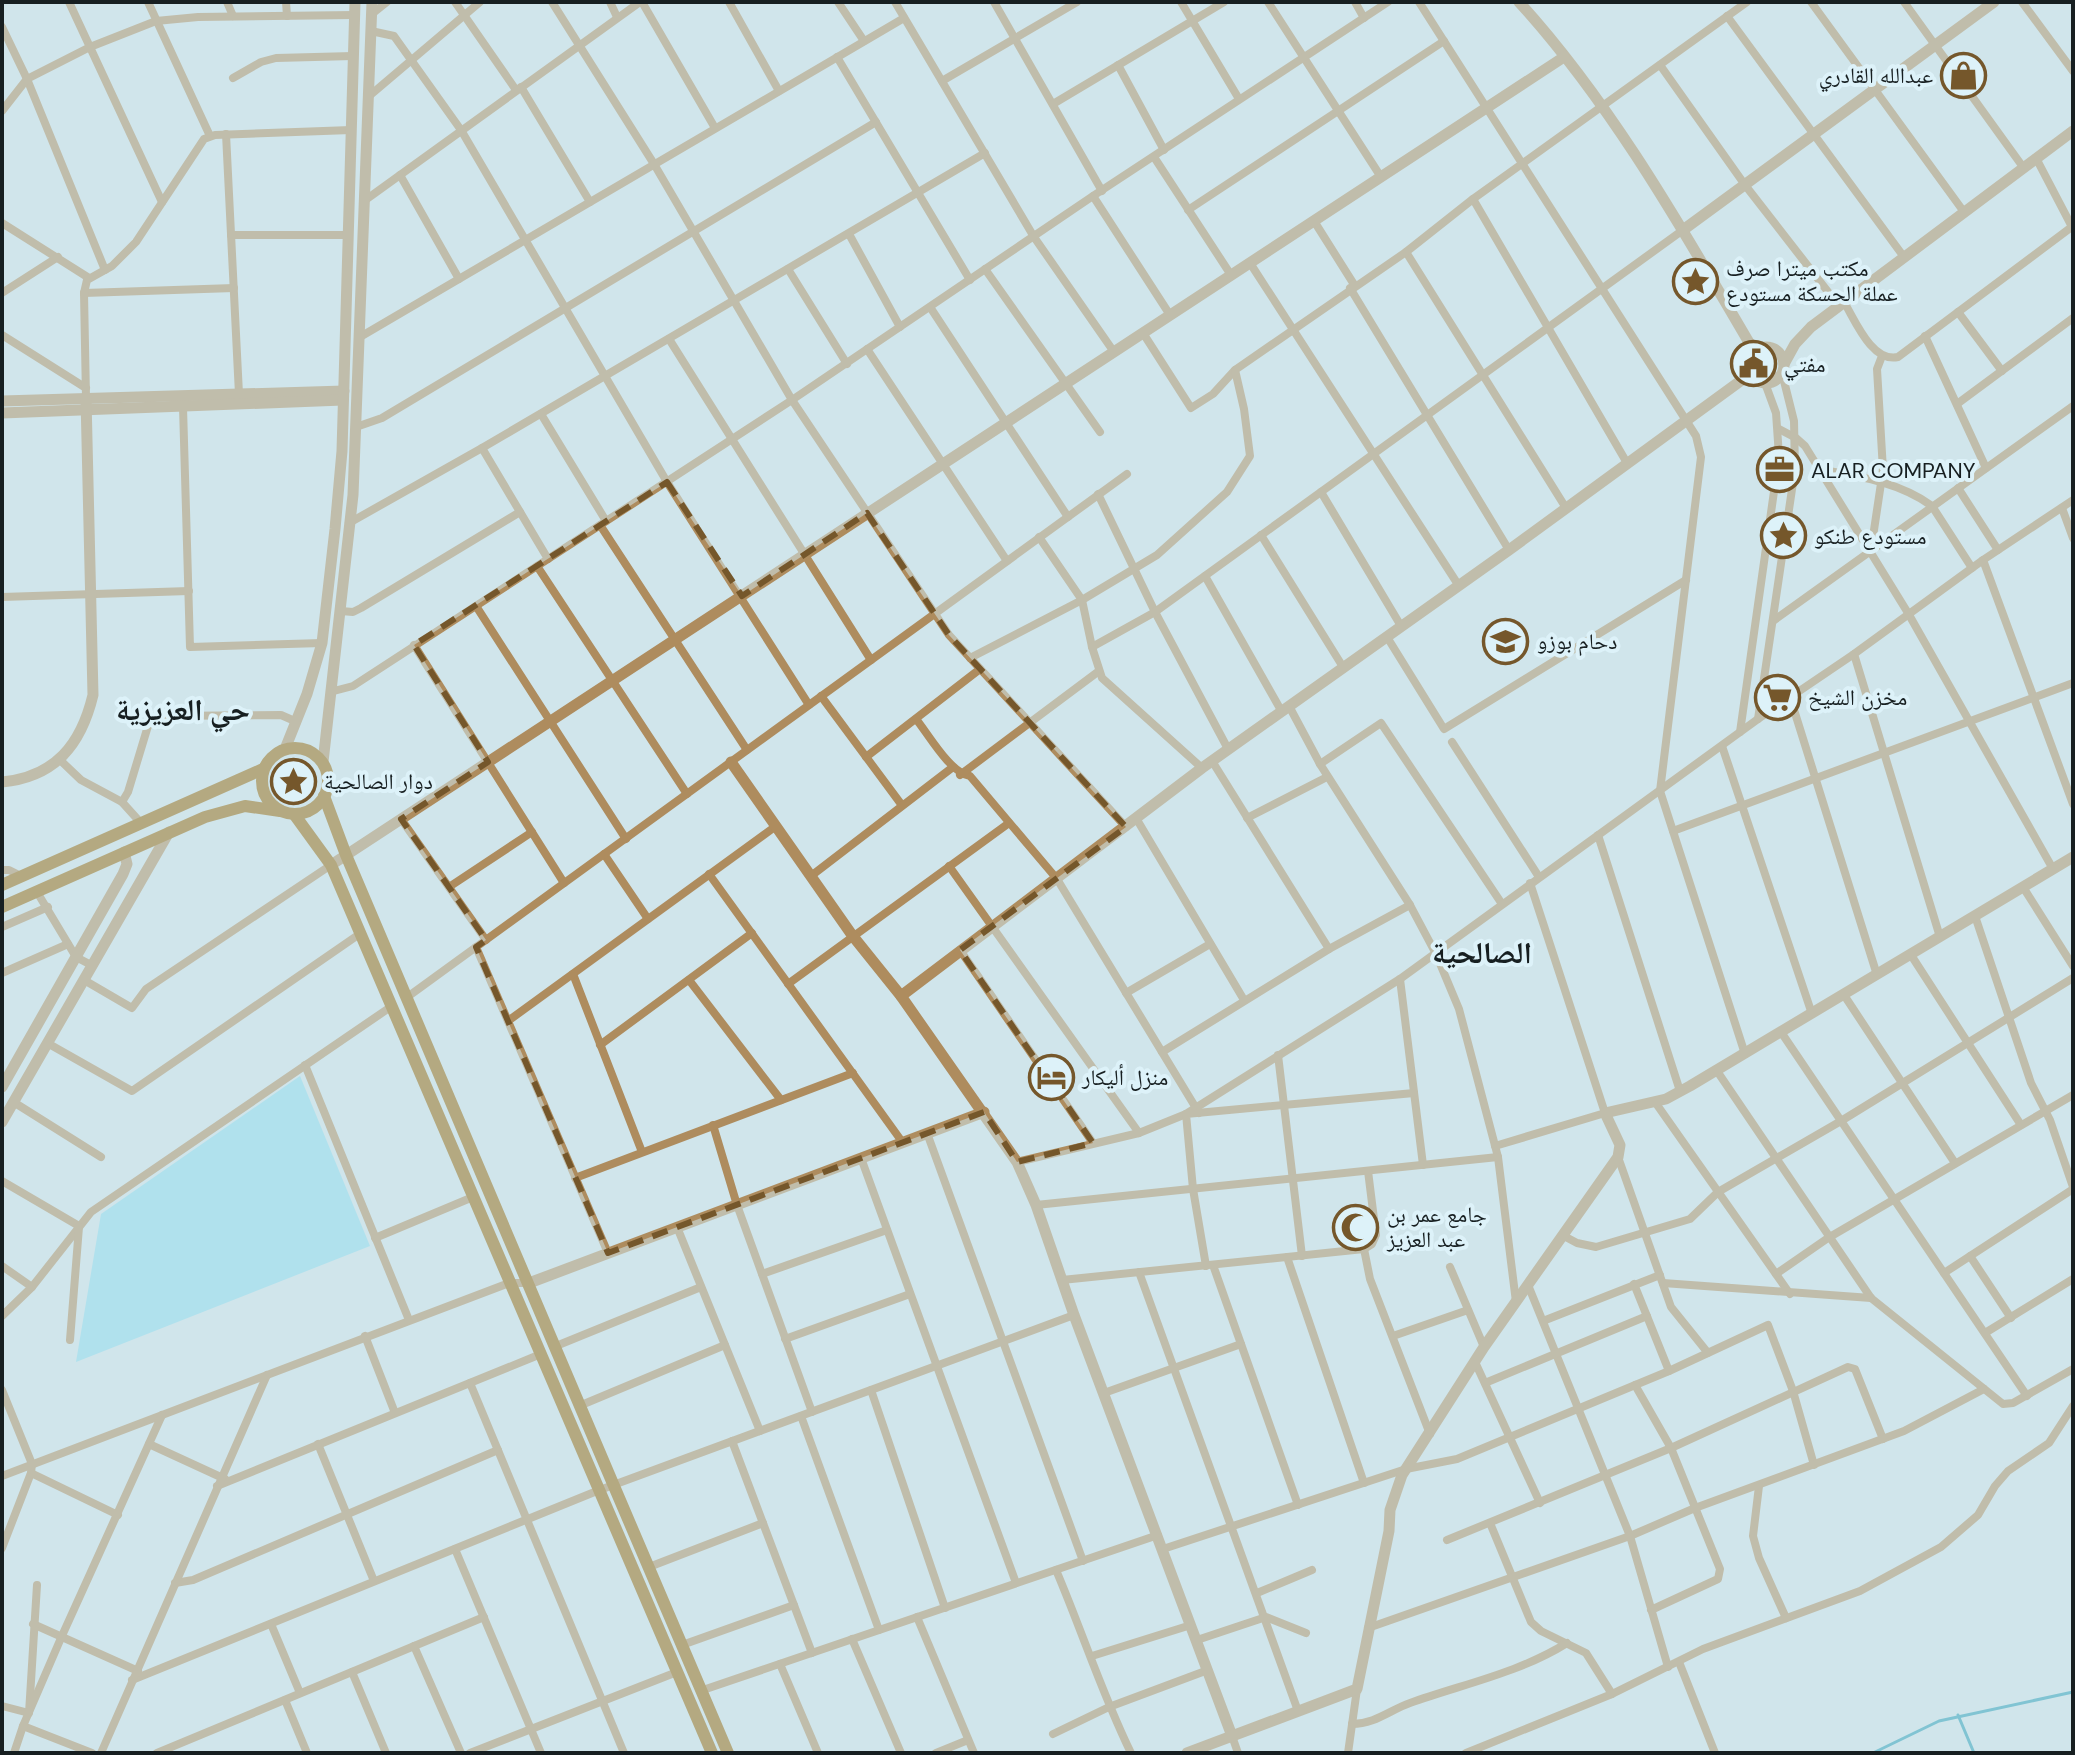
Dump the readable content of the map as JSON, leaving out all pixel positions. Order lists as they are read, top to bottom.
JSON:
{
  "districts": ["حي العزيزية", "الصالحية"],
  "places": {
    "shop": ["عبدالله القادري"],
    "place": ["مكتب ميترا صرف عملة الحسكة مستودع", "مستودع طنكو", "دوار الصالحية"],
    "public building": ["مفتي"],
    "office": ["ALAR COMPANY"],
    "school or university": ["دحام بوزو"],
    "supermarket": ["مخزن الشيخ"],
    "hotel": ["منزل أليكار"],
    "mosque": ["جامع عمر بن عبد العزيز"]
  }
}
